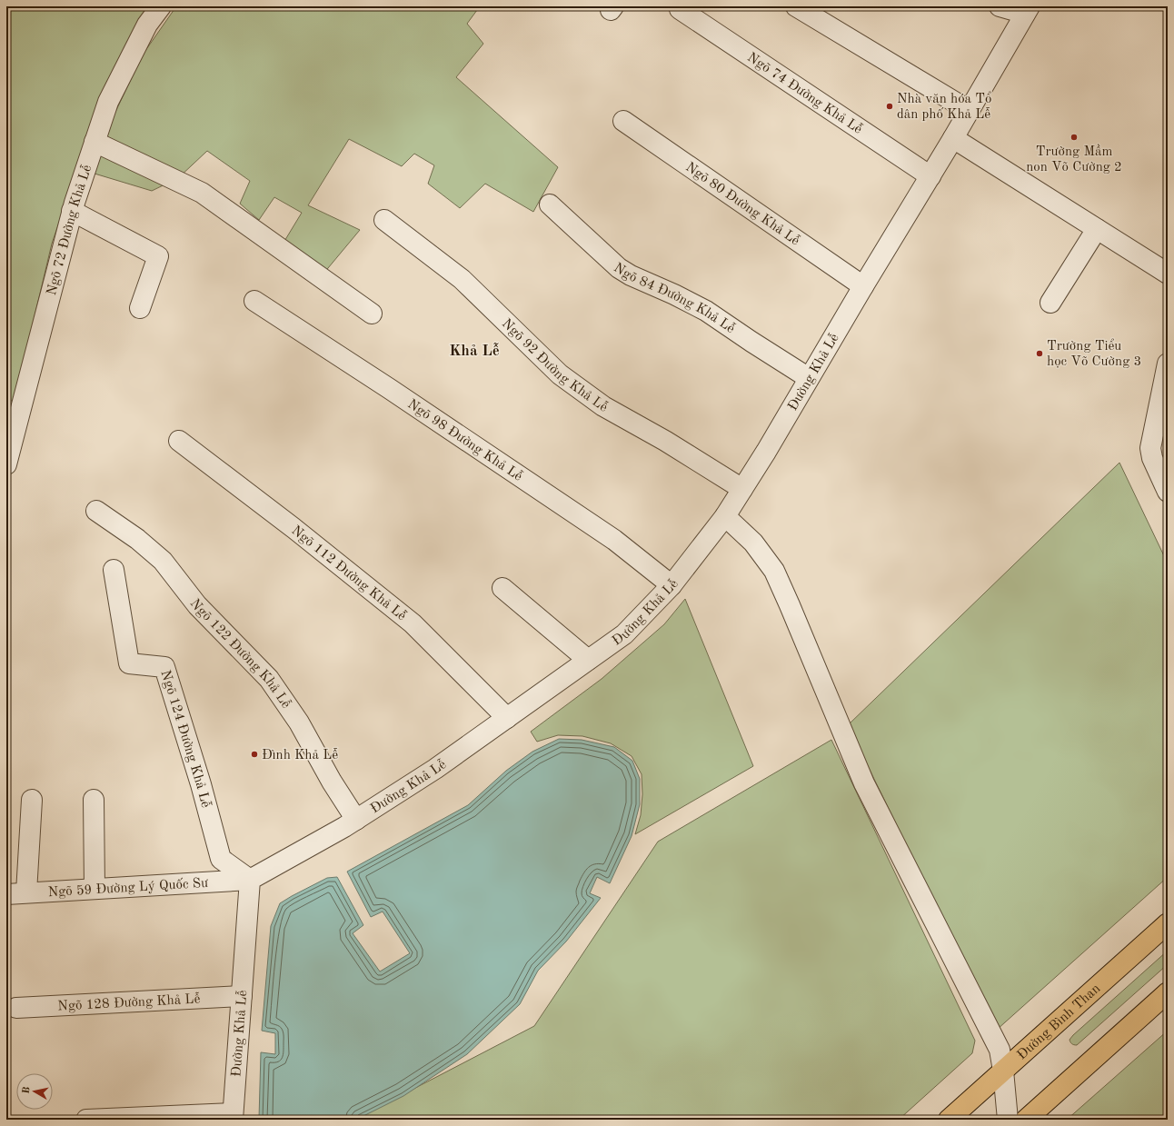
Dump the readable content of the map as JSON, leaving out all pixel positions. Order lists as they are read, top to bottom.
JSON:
{
  "streets": {
    "main road": ["Đường Bình Than"],
    "street": [
      "Ngõ 74 Đường Khả Lễ",
      "Ngõ 80 Đường Khả Lễ",
      "Ngõ 72 Đường Khả Lễ",
      "Ngõ 84 Đường Khả Lễ",
      "Ngõ 92 Đường Khả Lễ",
      "Đường Khả Lễ",
      "Ngõ 98 Đường Khả Lễ",
      "Ngõ 112 Đường Khả Lễ",
      "Ngõ 122 Đường Khả Lễ",
      "Ngõ 124 Đường Khả Lễ",
      "Ngõ 59 Đường Lý Quốc Sư",
      "Ngõ 128 Đường Khả Lễ"
    ]
  },
  "crossings": [
    ["Ngõ 74 Đường Khả Lễ", "Đường Khả Lễ"],
    ["Ngõ 80 Đường Khả Lễ", "Đường Khả Lễ"],
    ["Ngõ 84 Đường Khả Lễ", "Đường Khả Lễ"],
    ["Ngõ 92 Đường Khả Lễ", "Đường Khả Lễ"],
    ["Đường Khả Lễ", "Ngõ 98 Đường Khả Lễ"],
    ["Đường Khả Lễ", "Ngõ 112 Đường Khả Lễ"],
    ["Đường Khả Lễ", "Ngõ 122 Đường Khả Lễ"],
    ["Đường Khả Lễ", "Ngõ 124 Đường Khả Lễ"],
    ["Đường Khả Lễ", "Ngõ 59 Đường Lý Quốc Sư"],
    ["Đường Khả Lễ", "Ngõ 128 Đường Khả Lễ"],
    ["Ngõ 124 Đường Khả Lễ", "Ngõ 59 Đường Lý Quốc Sư"]
  ],
  "districts": ["Khả Lễ"],
  "places": [
    "Nhà văn hóa Tổ dân phố Khả Lễ",
    "Trường Mầm non Võ Cường 2",
    "Trường Tiểu học Võ Cường 3",
    "Đình Khả Lễ"
  ],
  "north": "left"
}
